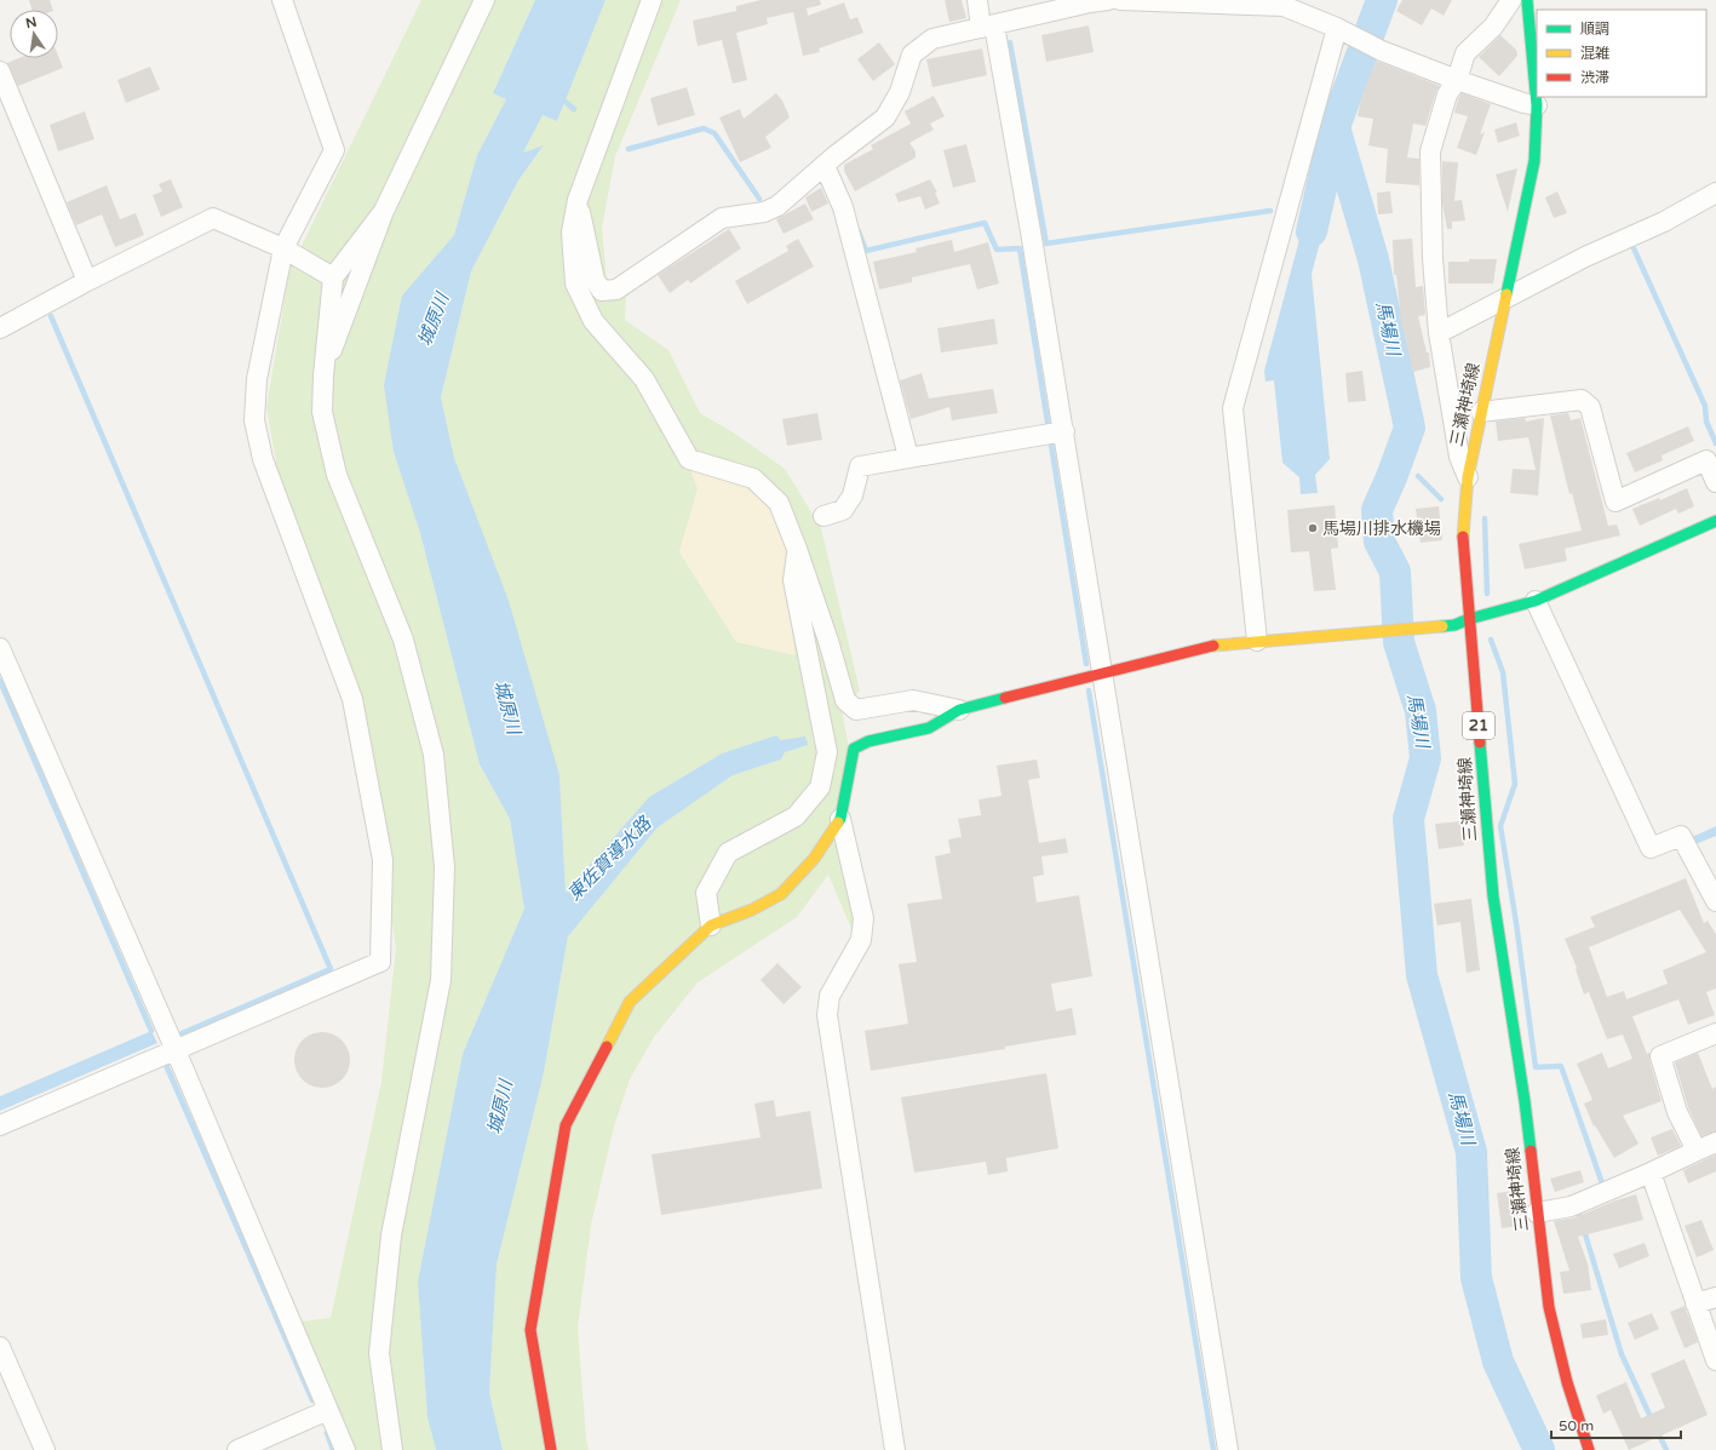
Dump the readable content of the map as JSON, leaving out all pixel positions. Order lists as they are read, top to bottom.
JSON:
{
  "streets": {
    "street": ["三瀬神埼線", "21"]
  },
  "water": ["城原川", "馬場川", "東佐賀導水路"],
  "places": ["馬場川排水機場"],
  "legend": ["順調", "混雑", "渋滞"],
  "scale_bar": "50 m",
  "north": "top"
}
